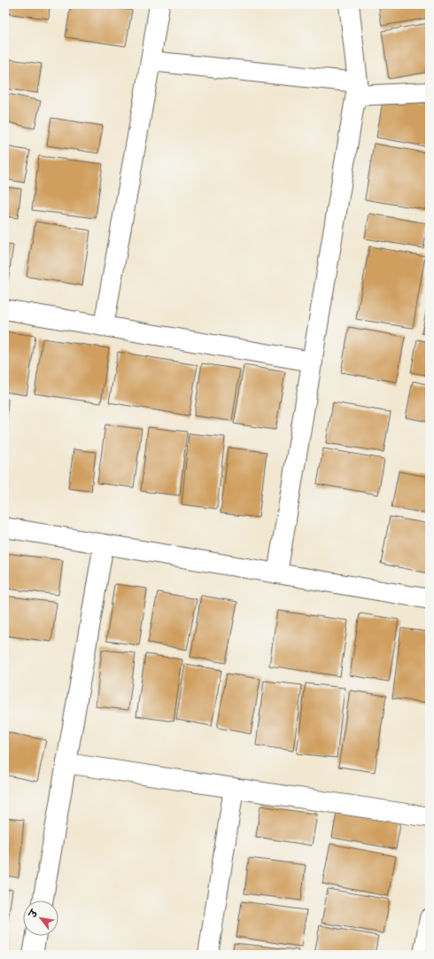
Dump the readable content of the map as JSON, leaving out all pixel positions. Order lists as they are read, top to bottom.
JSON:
{
  "north": "top left"
}
